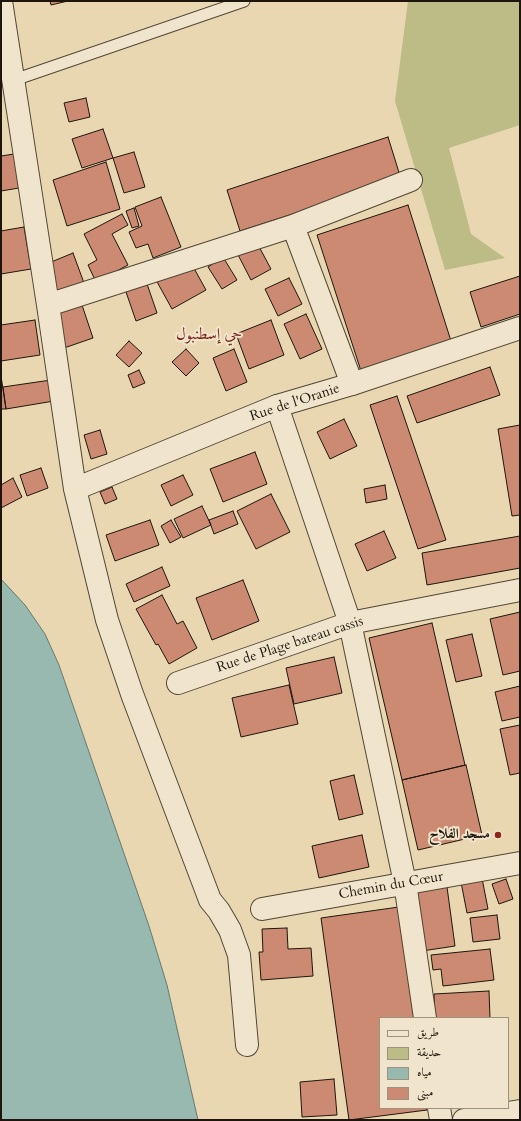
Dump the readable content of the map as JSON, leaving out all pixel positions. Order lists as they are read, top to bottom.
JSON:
{
  "streets": {
    "street": ["Rue de l'Oranie", "Rue de Plage bateau cassis", "Chemin du Cœur"]
  },
  "districts": ["حي إسطنبول"],
  "places": ["مسجد الفلاح"],
  "legend": [
    "طريق",
    "حديقة",
    "مياه",
    "مبنى"
  ]
}
